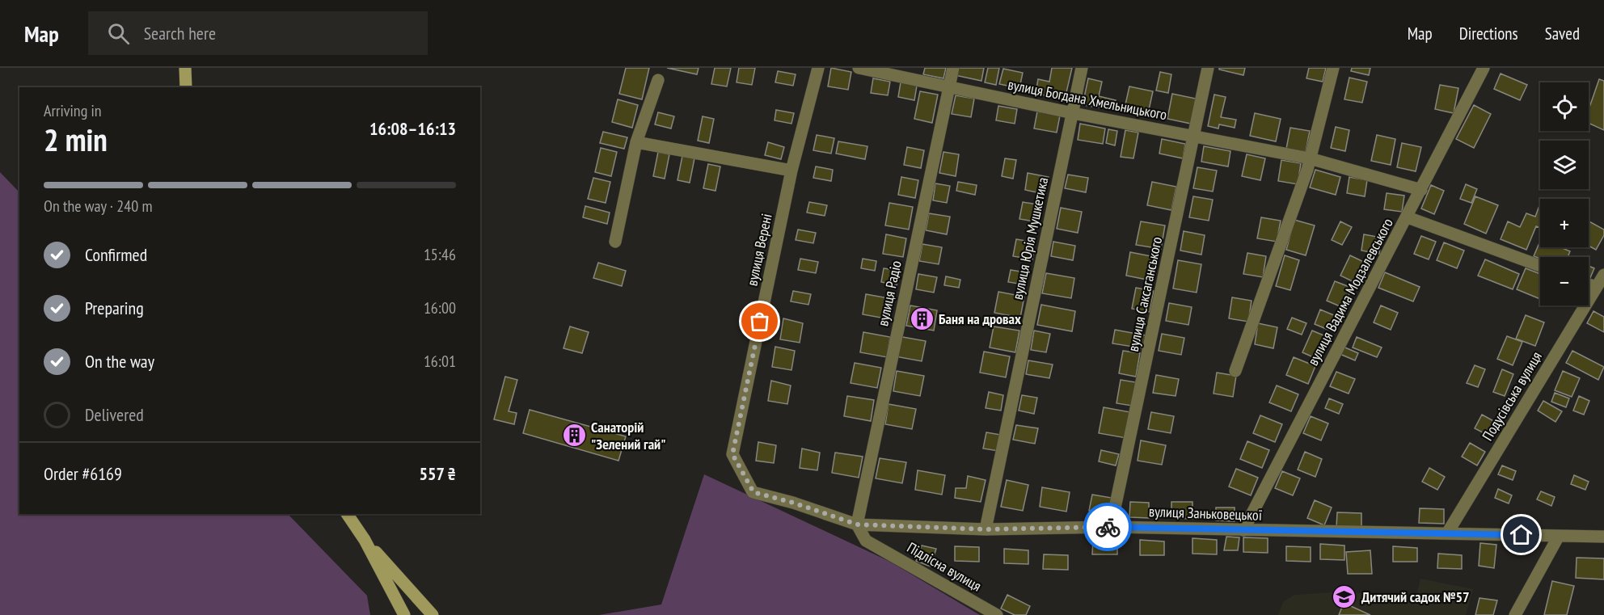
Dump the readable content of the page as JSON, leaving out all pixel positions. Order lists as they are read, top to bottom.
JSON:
{
  "streets": {
    "street": [
      "вулиця Богдана Хмельницького",
      "вулиця Юрія Мушкетика",
      "вулиця Верені",
      "вулиця Вадима Модзалевського",
      "вулиця Радіо",
      "вулиця Саксаганського",
      "Подусівська вулиця",
      "вулиця Заньковецької",
      "Підлісна вулиця"
    ]
  },
  "crossings": [
    ["вулиця Богдана Хмельницького", "вулиця Юрія Мушкетика"],
    ["вулиця Богдана Хмельницького", "вулиця Вадима Модзалевського"],
    ["вулиця Богдана Хмельницького", "вулиця Радіо"],
    ["вулиця Богдана Хмельницького", "вулиця Саксаганського"],
    ["вулиця Юрія Мушкетика", "вулиця Заньковецької"],
    ["вулиця Верені", "вулиця Заньковецької"],
    ["вулиця Вадима Модзалевського", "вулиця Заньковецької"],
    ["вулиця Радіо", "вулиця Заньковецької"],
    ["вулиця Радіо", "Підлісна вулиця"],
    ["вулиця Саксаганського", "вулиця Заньковецької"],
    ["Подусівська вулиця", "вулиця Заньковецької"],
    ["вулиця Заньковецької", "Підлісна вулиця"]
  ],
  "places": {
    "building": ["Баня на дровах", "Санаторій \"Зелений гай\""],
    "school or university": ["Дитячий садок №57"]
  },
  "page": {
    "header": "Map",
    "search": "Search here",
    "nav": ["Map", "Directions", "Saved"],
    "map_buttons": ["+", "−"],
    "heading": ["2 min", "Arriving in", "16:08–16:13"],
    "panel": ["Order #6169", "557 ₴"],
    "bar": "On the way · 240 m",
    "list": [
      ["Confirmed", "15:46"],
      ["Preparing", "16:00"],
      ["On the way", "16:01"],
      "Delivered"
    ]
  }
}
